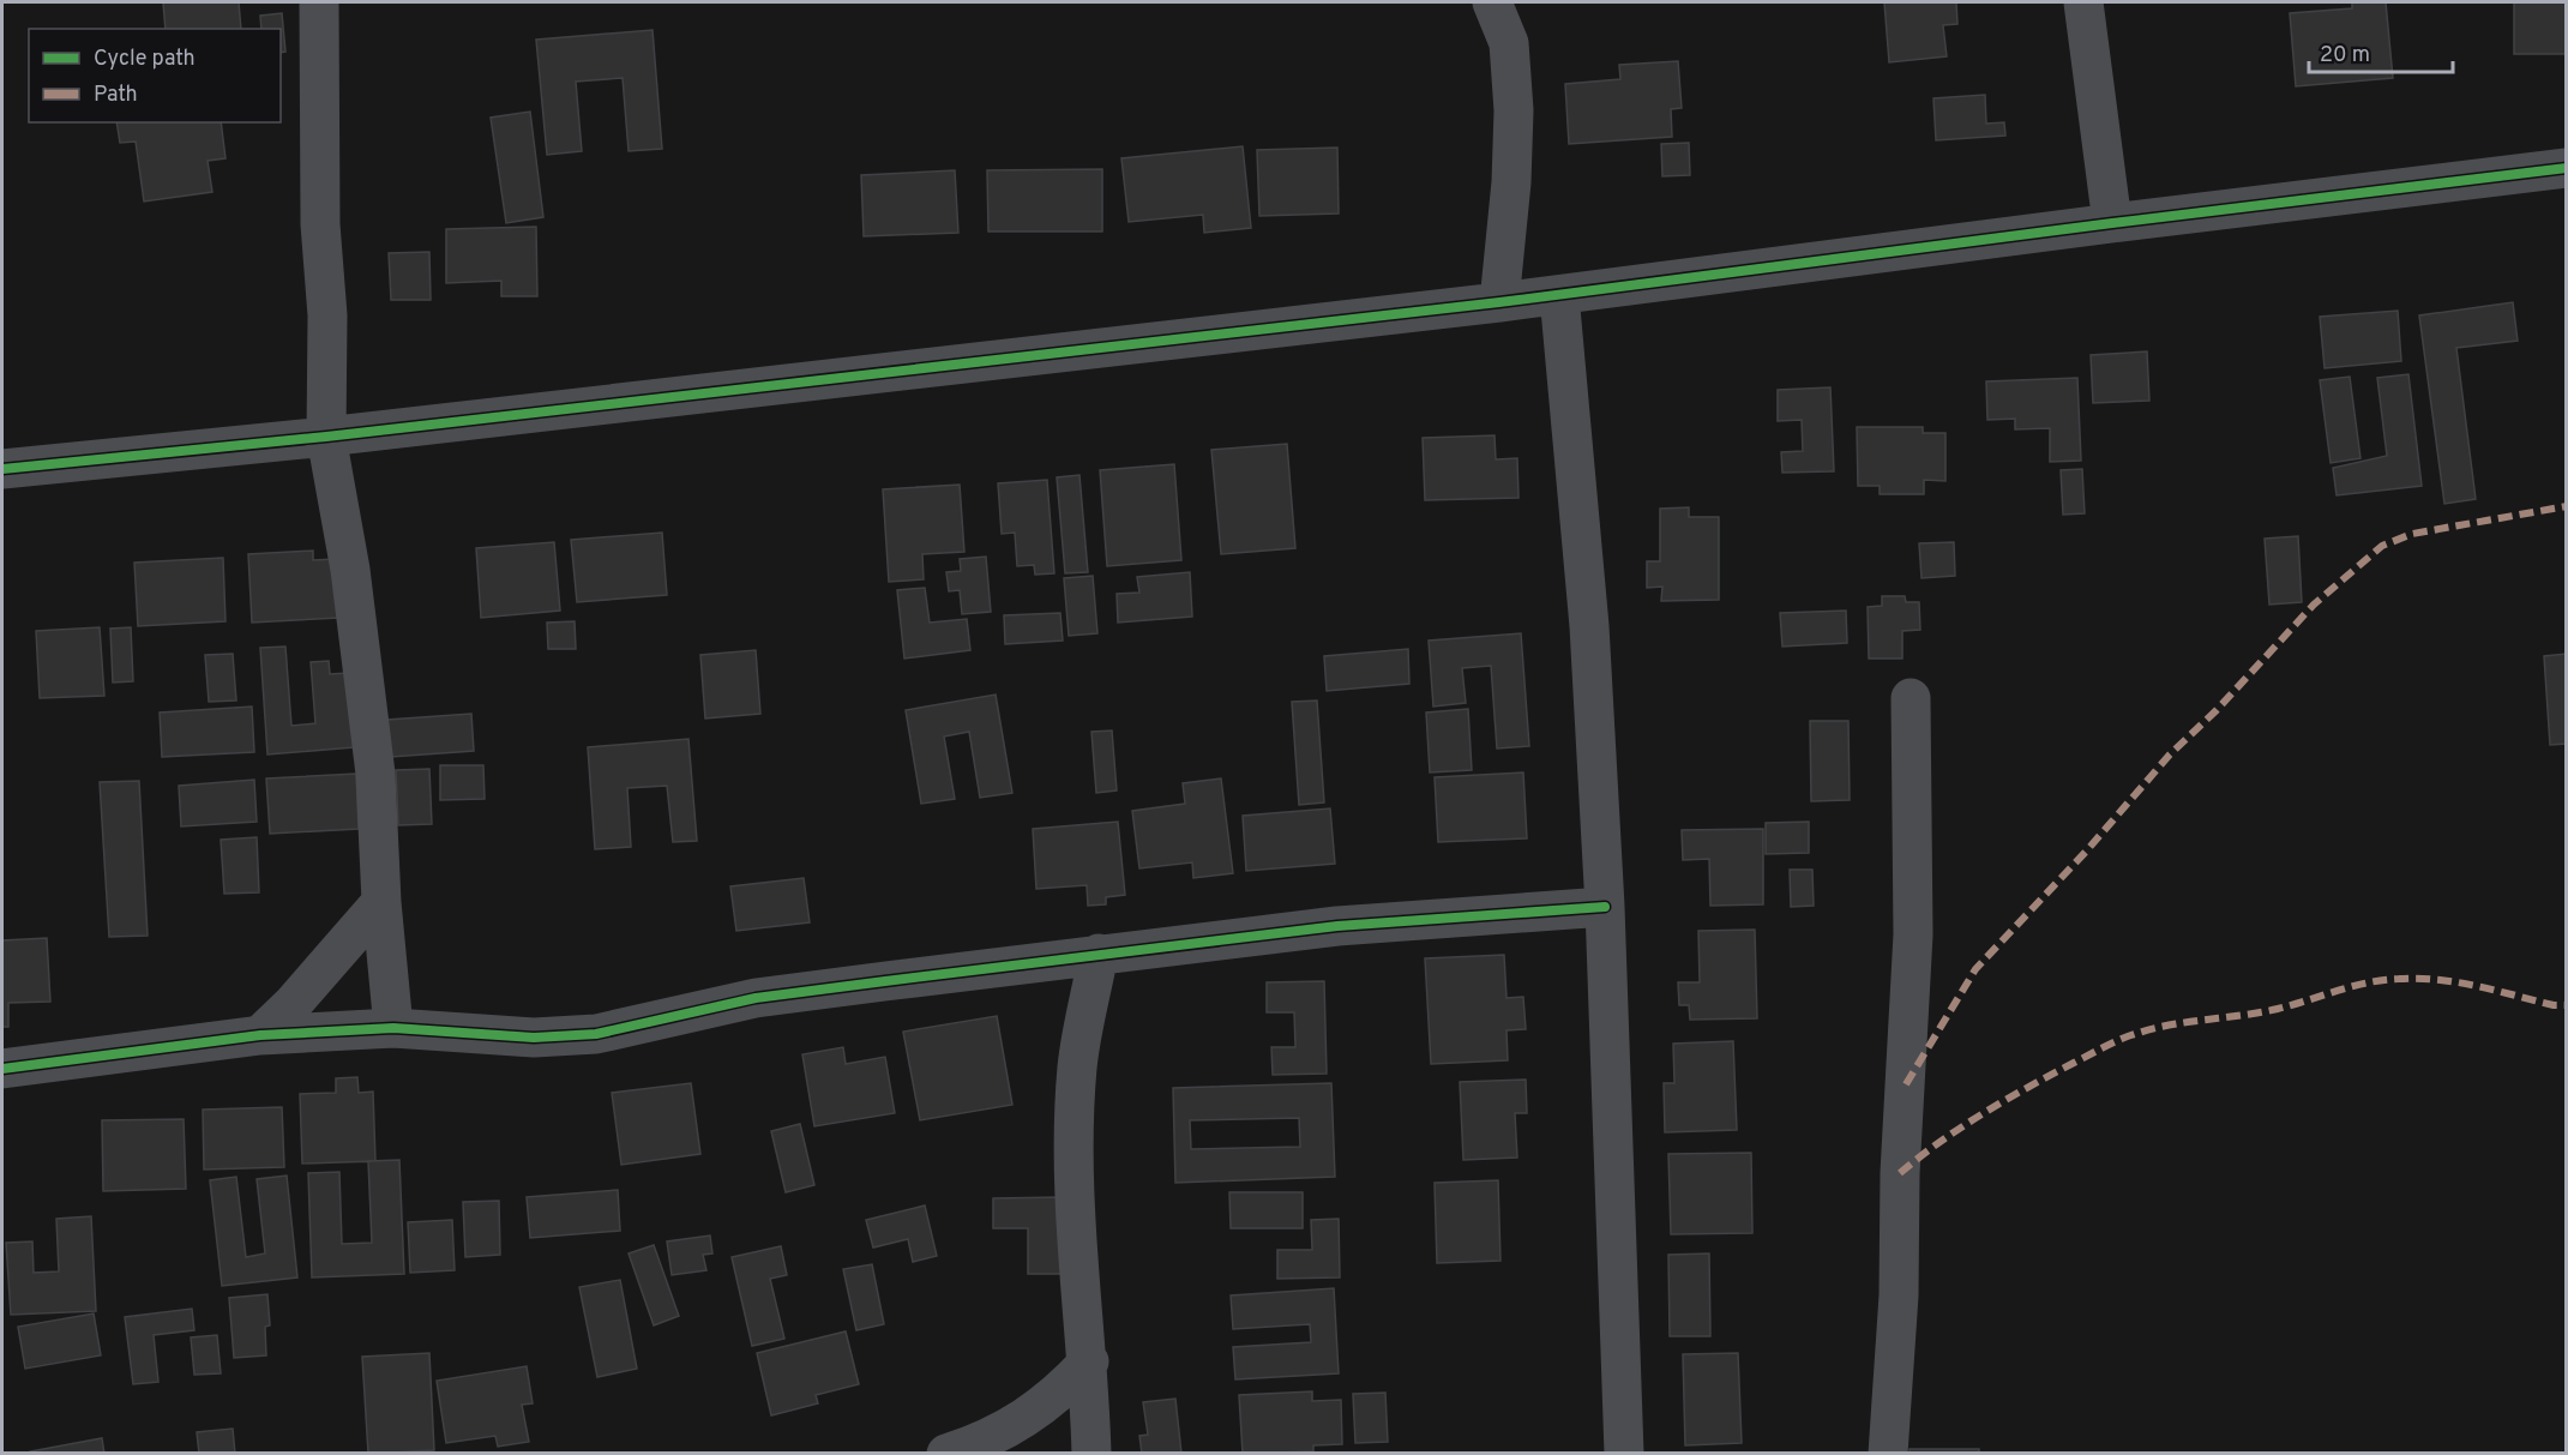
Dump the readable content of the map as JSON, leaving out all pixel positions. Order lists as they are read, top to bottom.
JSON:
{
  "legend": ["Cycle path", "Path"],
  "scale_bar": "20 m"
}
